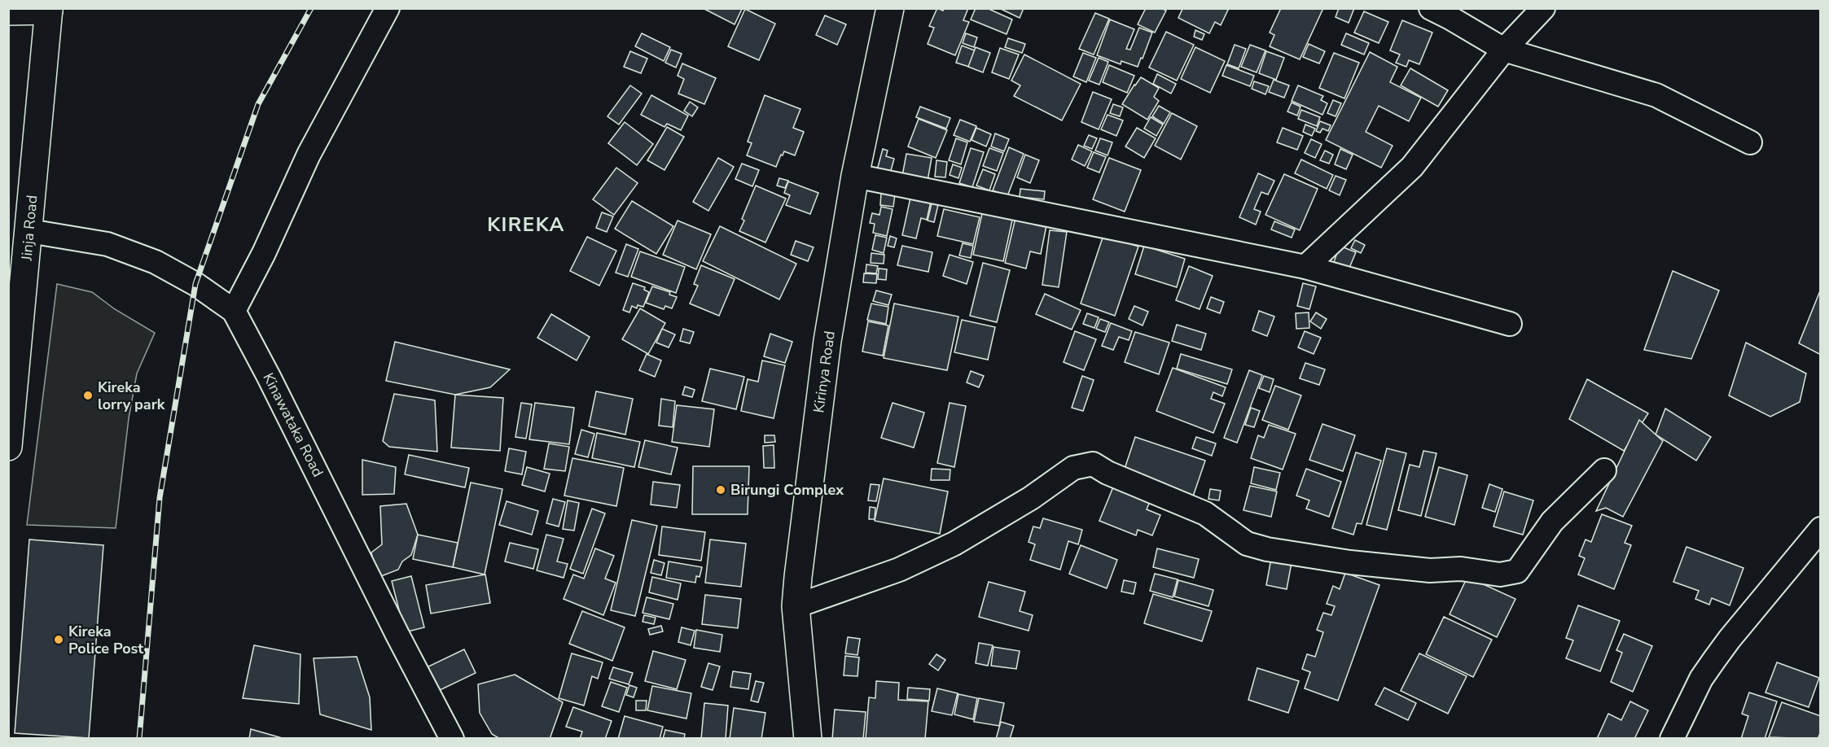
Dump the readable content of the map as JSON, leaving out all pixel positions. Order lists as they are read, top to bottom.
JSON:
{
  "streets": {
    "main road": ["Jinja Road", "Kirinya Road"],
    "street": ["Kinawataka Road"]
  },
  "crossings": [
    ["Jinja Road", "Kinawataka Road"]
  ],
  "districts": ["KIREKA"],
  "places": ["Kireka lorry park", "Birungi Complex", "Kireka Police Post"]
}
